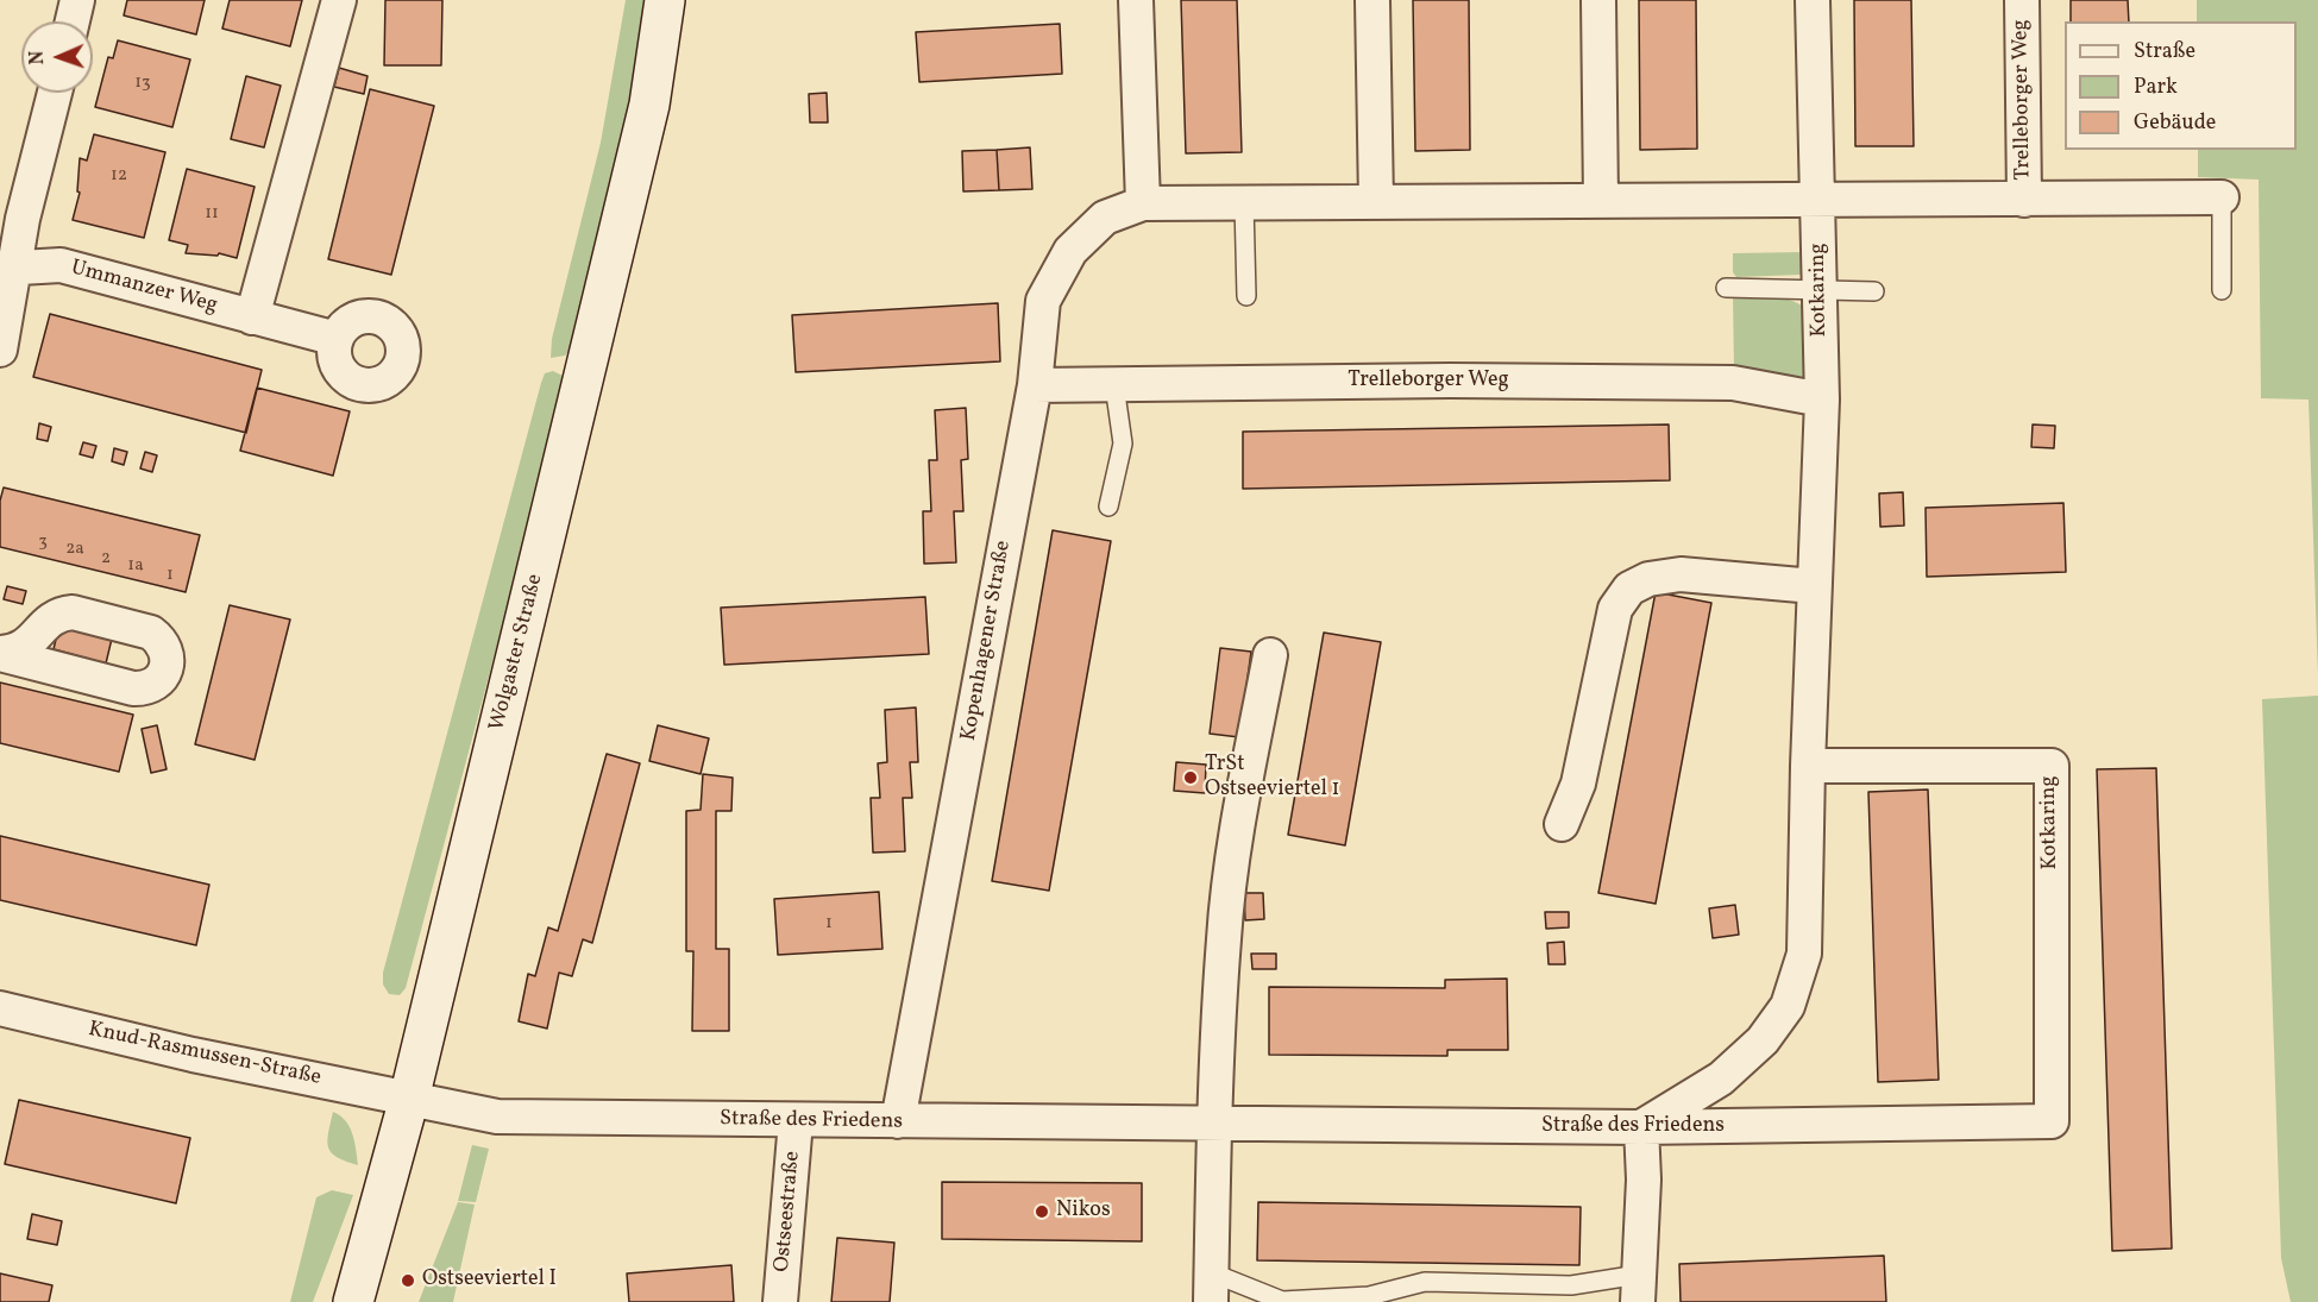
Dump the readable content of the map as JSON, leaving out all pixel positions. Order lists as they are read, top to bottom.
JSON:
{
  "streets": {
    "main road": ["Wolgaster Straße"],
    "street": [
      "Trelleborger Weg",
      "Ummanzer Weg",
      "Kotkaring",
      "Kopenhagener Straße",
      "Knud-Rasmussen-Straße",
      "Straße des Friedens",
      "Ostseestraße"
    ]
  },
  "crossings": [
    ["Trelleborger Weg", "Kotkaring"],
    ["Trelleborger Weg", "Kopenhagener Straße"],
    ["Kotkaring", "Straße des Friedens"],
    ["Kopenhagener Straße", "Straße des Friedens"],
    ["Wolgaster Straße", "Knud-Rasmussen-Straße"],
    ["Wolgaster Straße", "Straße des Friedens"],
    ["Knud-Rasmussen-Straße", "Straße des Friedens"],
    ["Straße des Friedens", "Ostseestraße"]
  ],
  "places": ["TrSt Ostseeviertel 1", "Nikos", "Ostseeviertel I"],
  "house_numbers": [
    "13",
    "12",
    "11",
    "3",
    "2a",
    "2",
    "1a",
    "1",
    "1"
  ],
  "legend": ["Straße", "Park", "Gebäude"],
  "north": "left"
}
